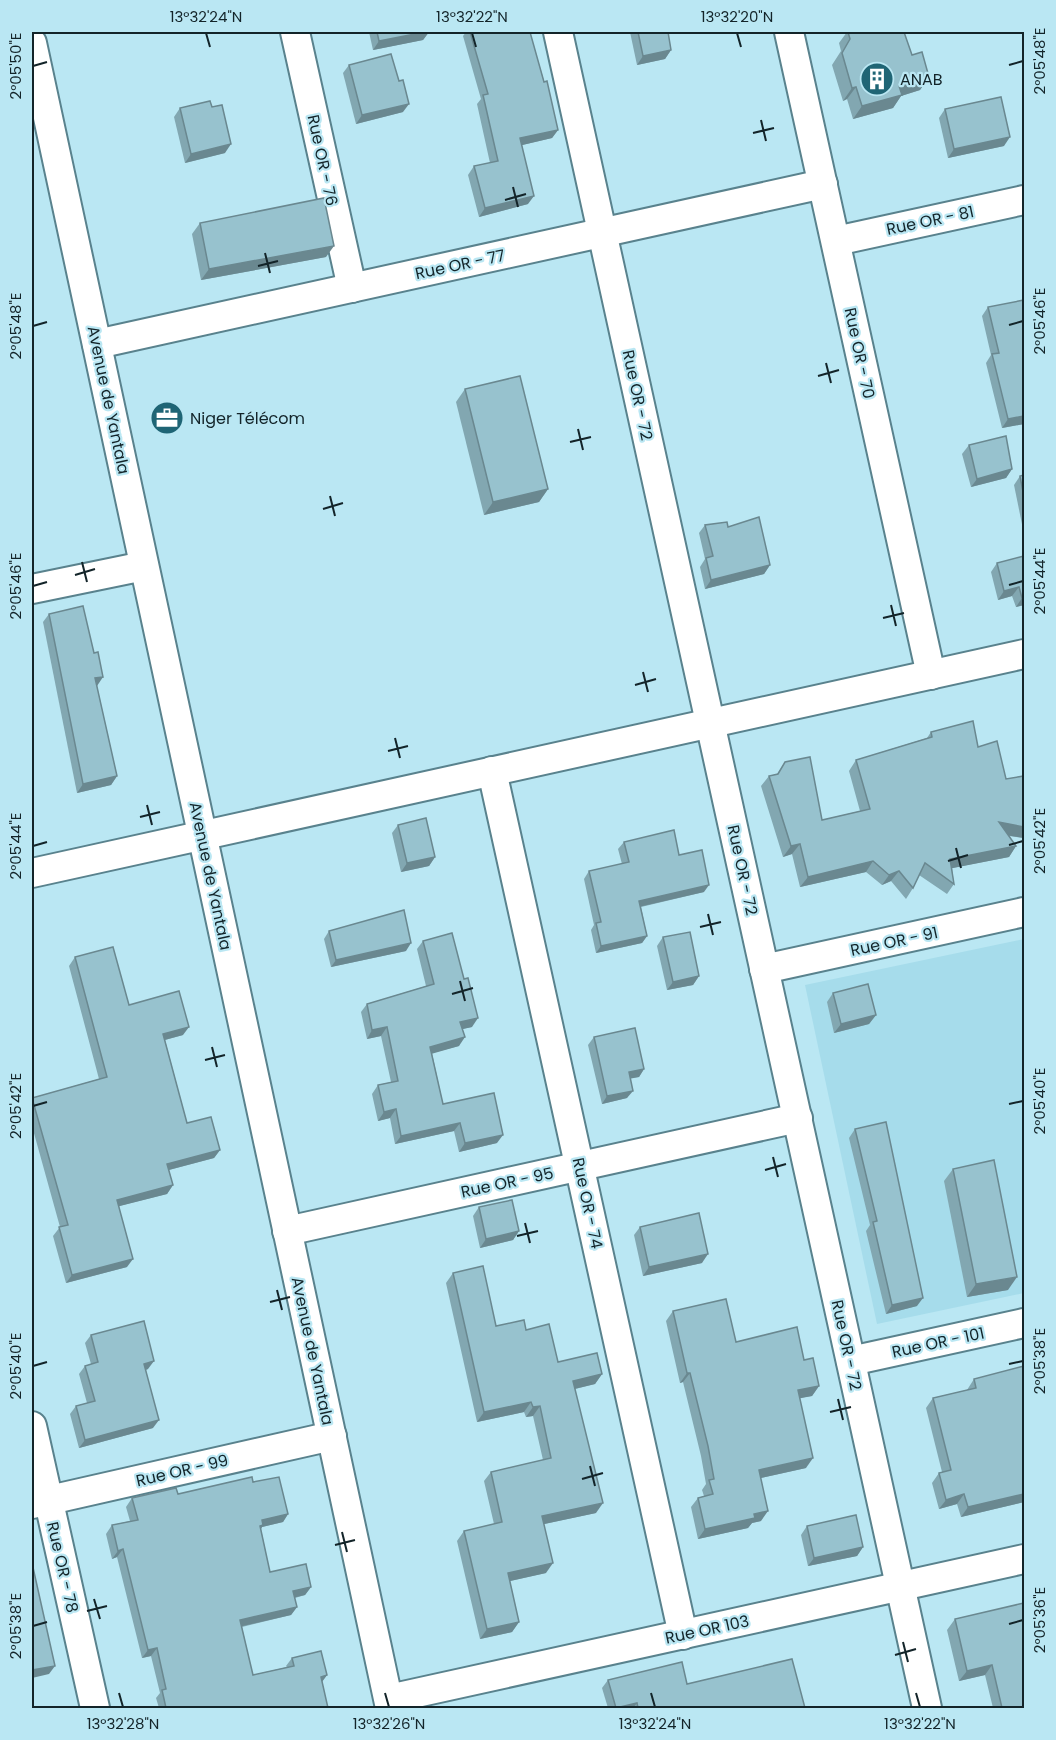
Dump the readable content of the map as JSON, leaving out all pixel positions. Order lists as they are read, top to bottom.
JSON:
{
  "streets": {
    "street": [
      "Rue OR - 76",
      "Rue OR - 81",
      "Rue OR - 77",
      "Rue OR - 70",
      "Rue OR - 72",
      "Avenue de Yantala",
      "Rue OR - 91",
      "Rue OR - 95",
      "Rue OR - 74",
      "Rue OR - 101",
      "Rue OR - 99",
      "Rue OR - 78",
      "Rue OR 103"
    ]
  },
  "crossings": [
    ["Rue OR - 76", "Rue OR - 77"],
    ["Rue OR - 81", "Rue OR - 70"],
    ["Rue OR - 77", "Rue OR - 70"],
    ["Rue OR - 77", "Rue OR - 72"],
    ["Rue OR - 77", "Avenue de Yantala"],
    ["Rue OR - 72", "Rue OR - 91"],
    ["Rue OR - 72", "Rue OR - 95"],
    ["Rue OR - 72", "Rue OR - 101"],
    ["Rue OR - 72", "Rue OR 103"],
    ["Avenue de Yantala", "Rue OR - 95"],
    ["Avenue de Yantala", "Rue OR - 99"],
    ["Avenue de Yantala", "Rue OR 103"],
    ["Rue OR - 95", "Rue OR - 74"],
    ["Rue OR - 74", "Rue OR 103"],
    ["Rue OR - 99", "Rue OR - 78"]
  ],
  "places": {
    "building": ["ANAB"],
    "office": ["Niger Télécom"]
  },
  "coordinates": [
    "13°32'24\"N",
    "13°32'22\"N",
    "13°32'20\"N",
    "2°05'48\"E",
    "2°05'50\"E",
    "2°05'46\"E",
    "2°05'44\"E",
    "2°05'42\"E",
    "2°05'40\"E",
    "2°05'38\"E",
    "2°05'36\"E",
    "13°32'28\"N",
    "13°32'26\"N"
  ]
}
